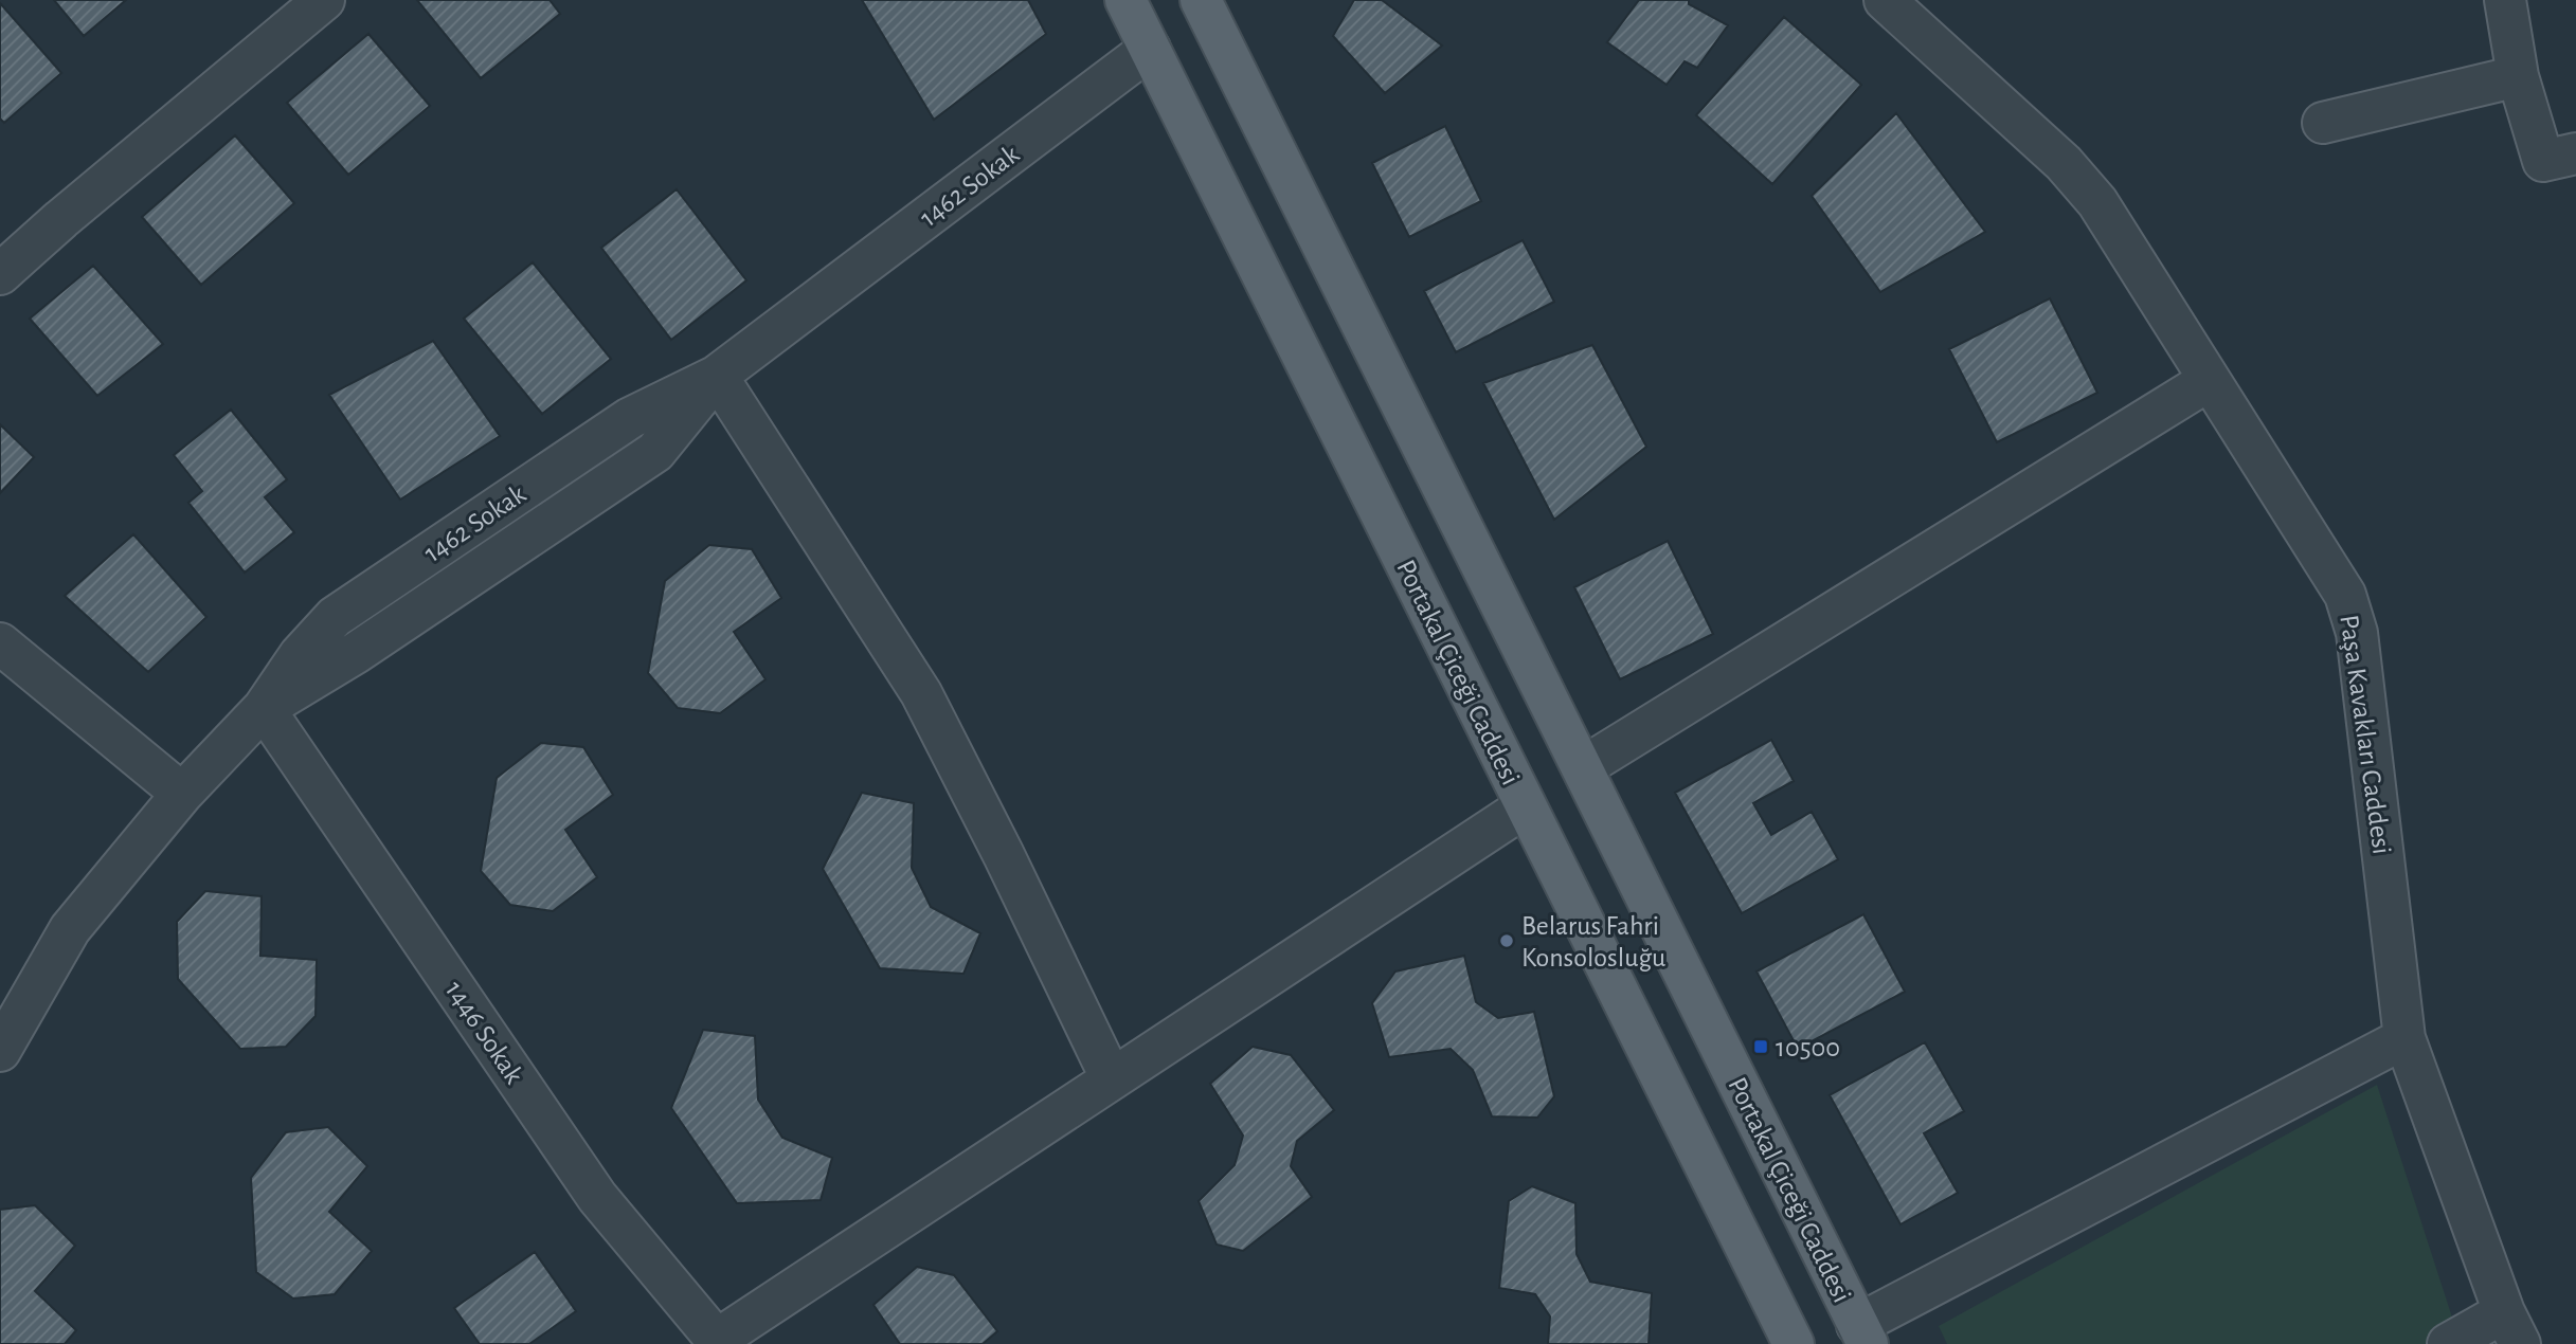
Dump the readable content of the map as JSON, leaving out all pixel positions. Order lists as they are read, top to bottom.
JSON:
{
  "streets": {
    "main road": ["Portakal Çiceği Caddesi"],
    "street": ["1462 Sokak", "Paşa Kavakları Caddesi", "1446 Sokak"]
  },
  "crossings": [
    ["1462 Sokak", "Portakal Çiceği Caddesi"],
    ["1462 Sokak", "1446 Sokak"]
  ],
  "places": {
    "other": ["Belarus Fahri Konsolosluğu"],
    "transit": ["10500"]
  }
}
